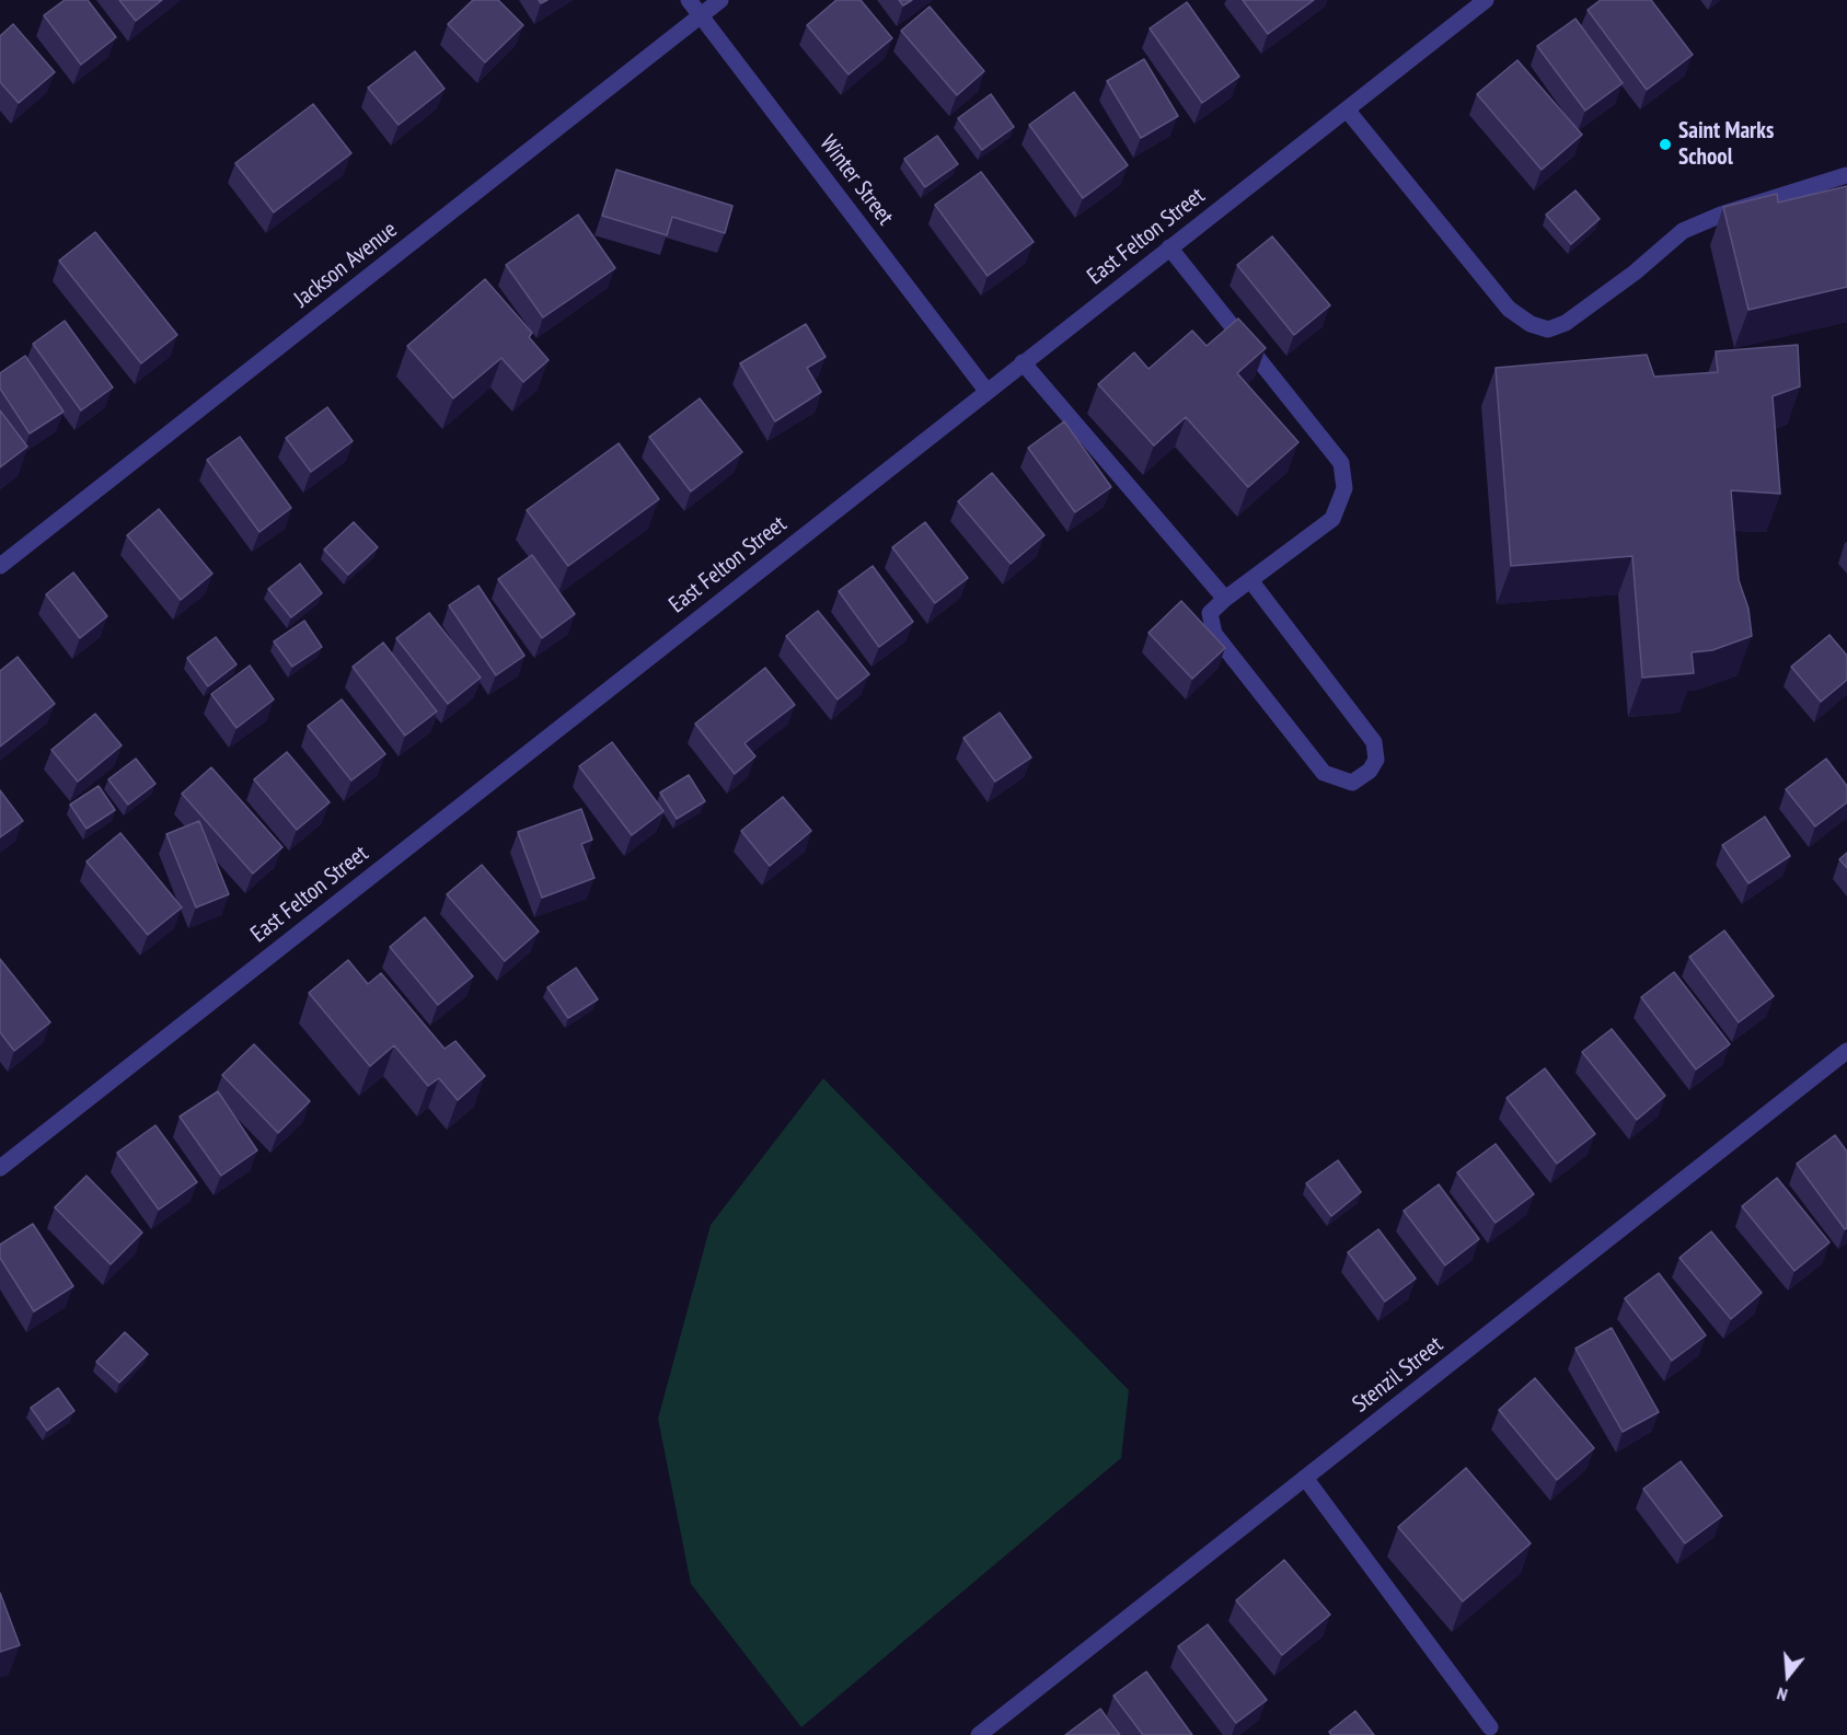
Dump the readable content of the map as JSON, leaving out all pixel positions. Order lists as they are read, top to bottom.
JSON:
{
  "streets": {
    "street": [
      "Winter Street",
      "East Felton Street",
      "Jackson Avenue",
      "Stenzil Street"
    ]
  },
  "crossings": [
    ["Winter Street", "East Felton Street"],
    ["Winter Street", "Jackson Avenue"]
  ],
  "places": ["Saint Marks School"],
  "north": "bottom"
}
